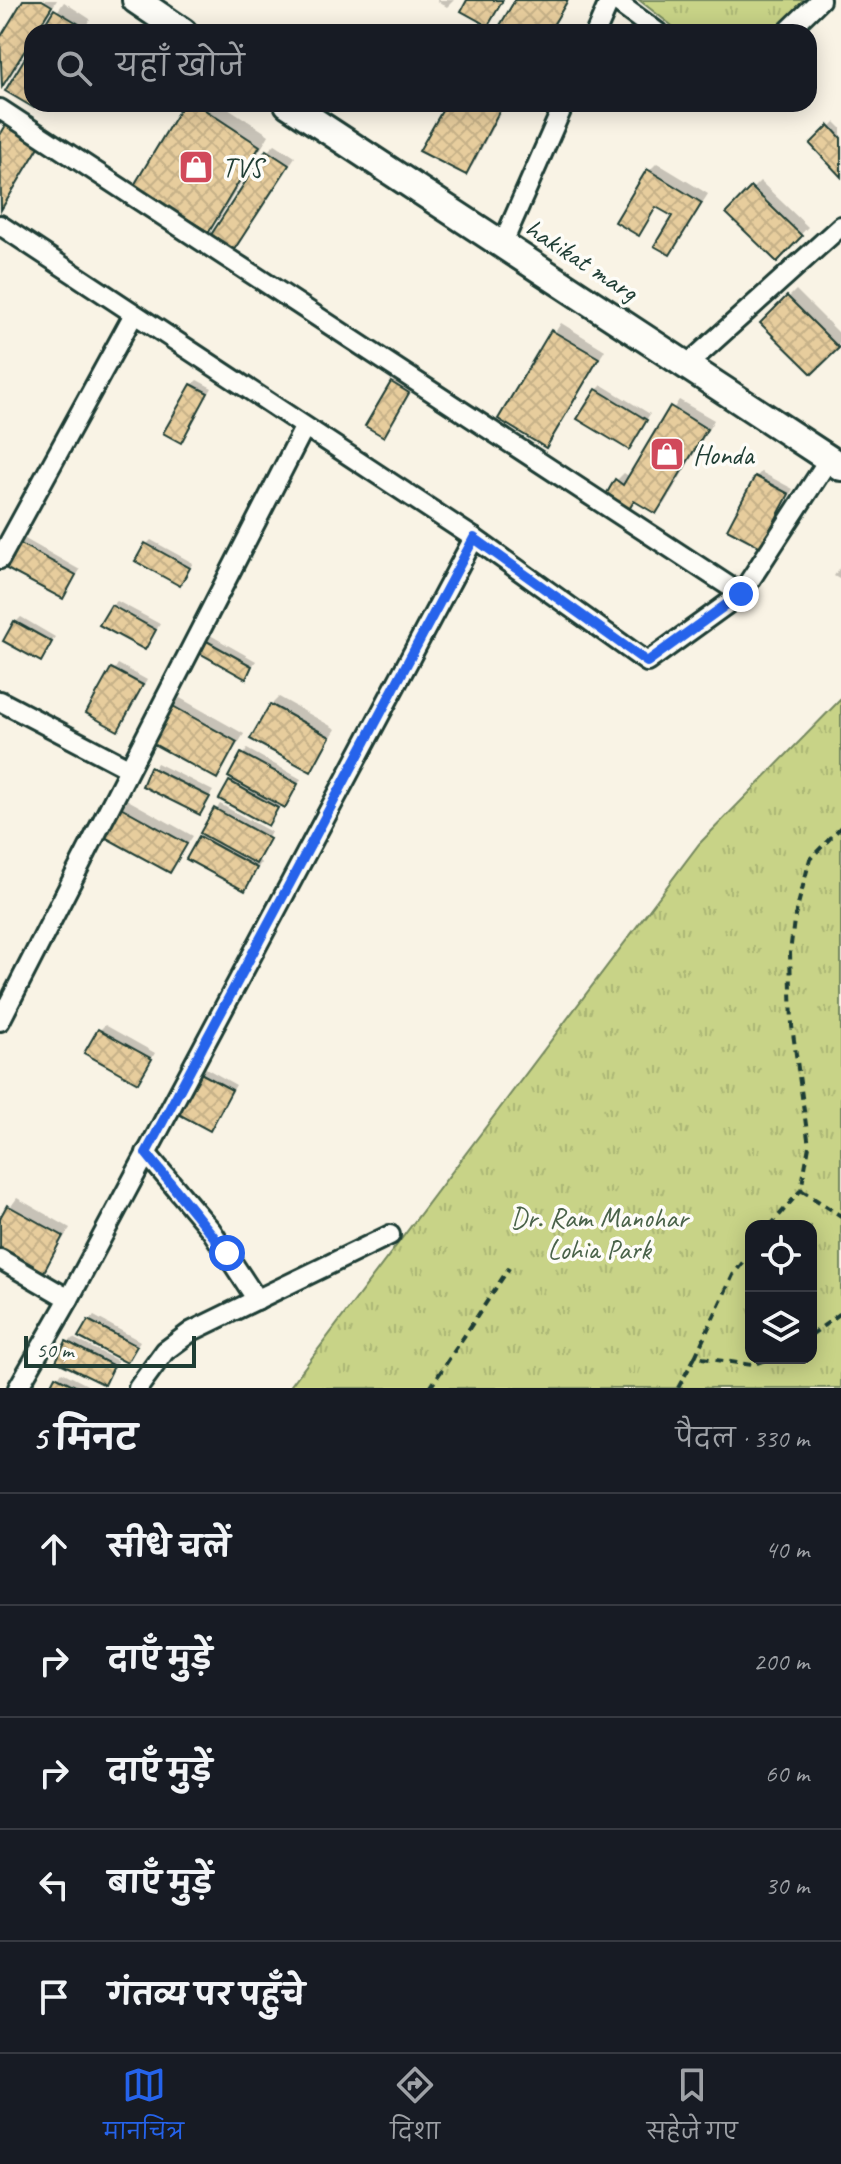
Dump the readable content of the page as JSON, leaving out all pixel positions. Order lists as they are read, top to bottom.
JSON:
{
  "streets": {
    "street": ["hakikat marg"]
  },
  "parks": ["Dr. Ram Manohar Lohia Park"],
  "places": {
    "shop": ["TVS", "Honda"]
  },
  "scale_bar": "50 m",
  "page": {
    "search": "यहाँ खोजें",
    "scale": "50 m",
    "heading": ["5 मिनट", "पैदल · 330 m"],
    "list": [
      ["सीधे चलें", "40 m"],
      ["दाएँ मुड़ें", "200 m"],
      ["दाएँ मुड़ें", "60 m"],
      ["बाएँ मुड़ें", "30 m"],
      "गंतव्य पर पहुँचे"
    ],
    "nav": ["मानचित्र", "दिशा", "सहेजे गए"]
  }
}
